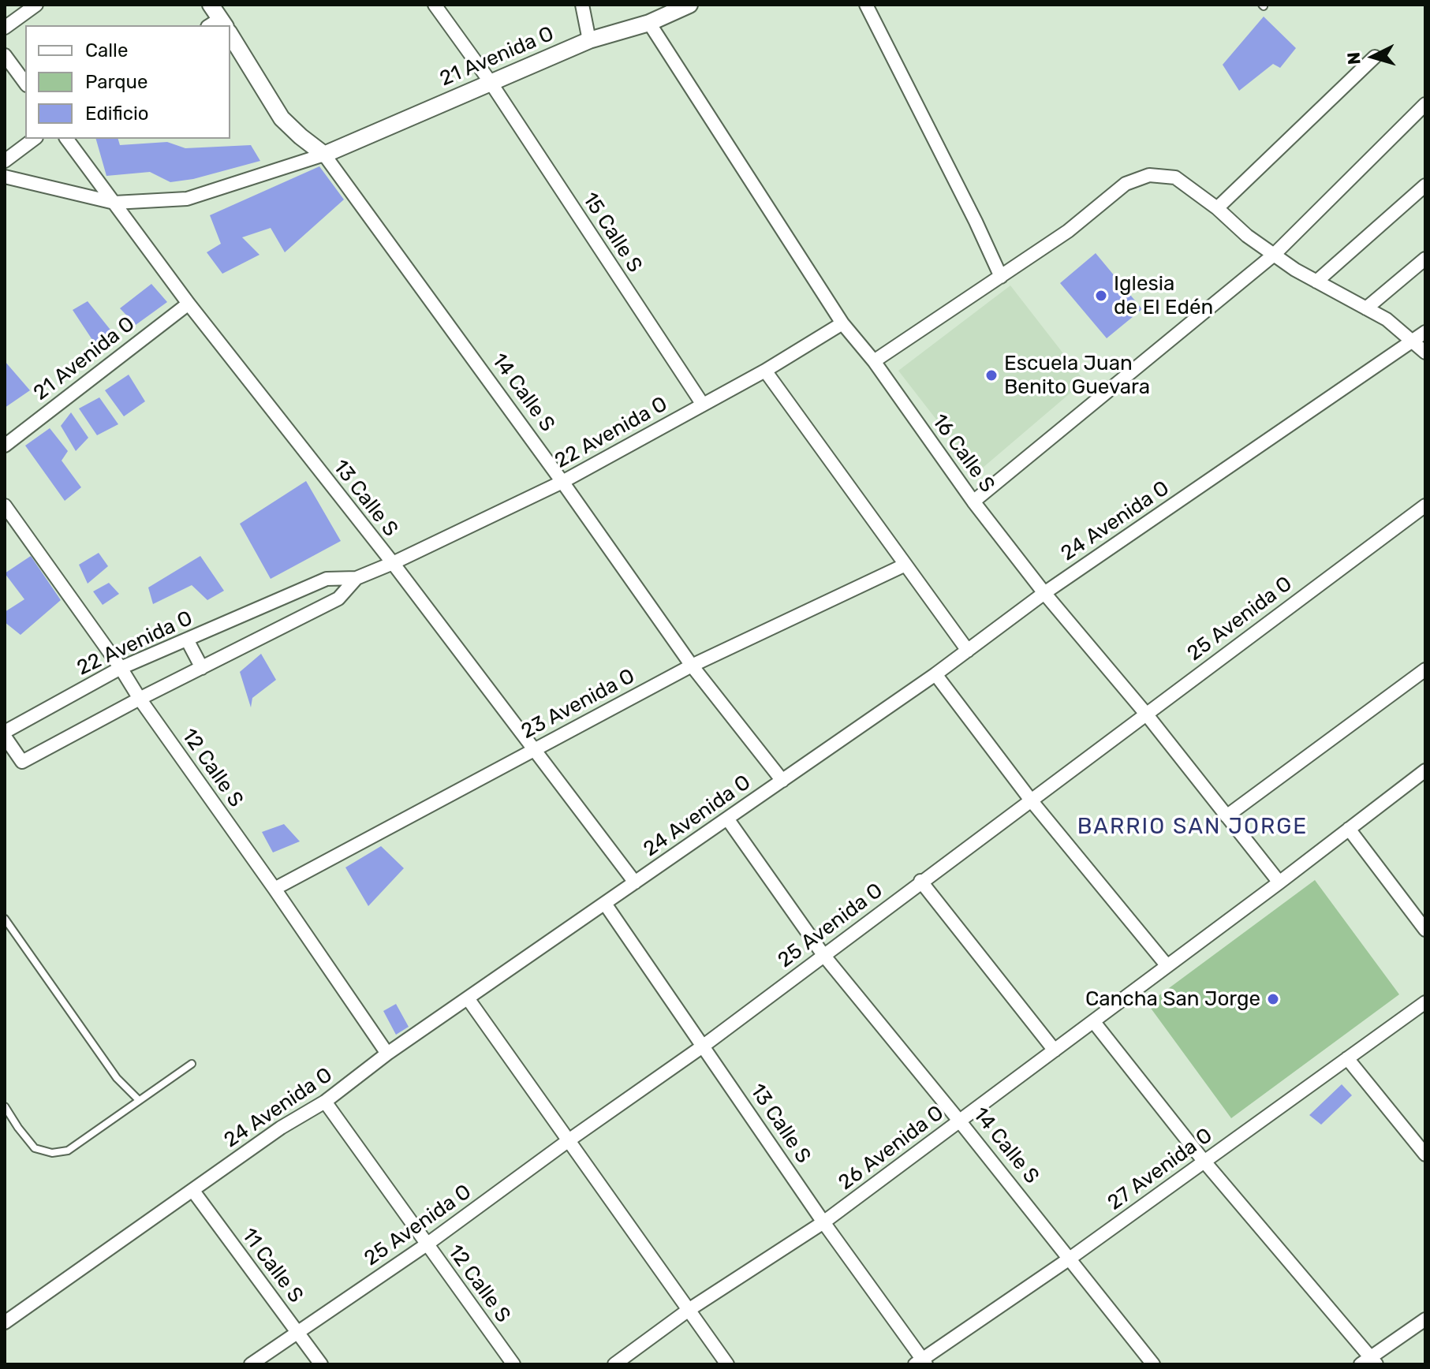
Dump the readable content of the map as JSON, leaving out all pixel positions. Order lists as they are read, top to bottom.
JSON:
{
  "streets": {
    "street": [
      "21 Avenida O",
      "15 Calle S",
      "14 Calle S",
      "22 Avenida O",
      "16 Calle S",
      "13 Calle S",
      "24 Avenida O",
      "25 Avenida O",
      "23 Avenida O",
      "12 Calle S",
      "26 Avenida O",
      "27 Avenida O",
      "11 Calle S"
    ]
  },
  "crossings": [
    ["21 Avenida O", "15 Calle S"],
    ["21 Avenida O", "14 Calle S"],
    ["21 Avenida O", "16 Calle S"],
    ["21 Avenida O", "13 Calle S"],
    ["15 Calle S", "22 Avenida O"],
    ["14 Calle S", "22 Avenida O"],
    ["14 Calle S", "24 Avenida O"],
    ["14 Calle S", "25 Avenida O"],
    ["14 Calle S", "23 Avenida O"],
    ["14 Calle S", "26 Avenida O"],
    ["14 Calle S", "27 Avenida O"],
    ["22 Avenida O", "16 Calle S"],
    ["22 Avenida O", "13 Calle S"],
    ["22 Avenida O", "12 Calle S"],
    ["16 Calle S", "24 Avenida O"],
    ["16 Calle S", "25 Avenida O"],
    ["16 Calle S", "26 Avenida O"],
    ["13 Calle S", "24 Avenida O"],
    ["13 Calle S", "25 Avenida O"],
    ["13 Calle S", "23 Avenida O"],
    ["13 Calle S", "26 Avenida O"],
    ["13 Calle S", "27 Avenida O"],
    ["24 Avenida O", "12 Calle S"],
    ["24 Avenida O", "11 Calle S"],
    ["25 Avenida O", "12 Calle S"],
    ["25 Avenida O", "11 Calle S"],
    ["23 Avenida O", "12 Calle S"]
  ],
  "districts": ["BARRIO SAN JORGE"],
  "places": ["Iglesia de El Edén", "Escuela Juan Benito Guevara", "Cancha San Jorge"],
  "legend": ["Calle", "Parque", "Edificio"],
  "north": "left"
}
